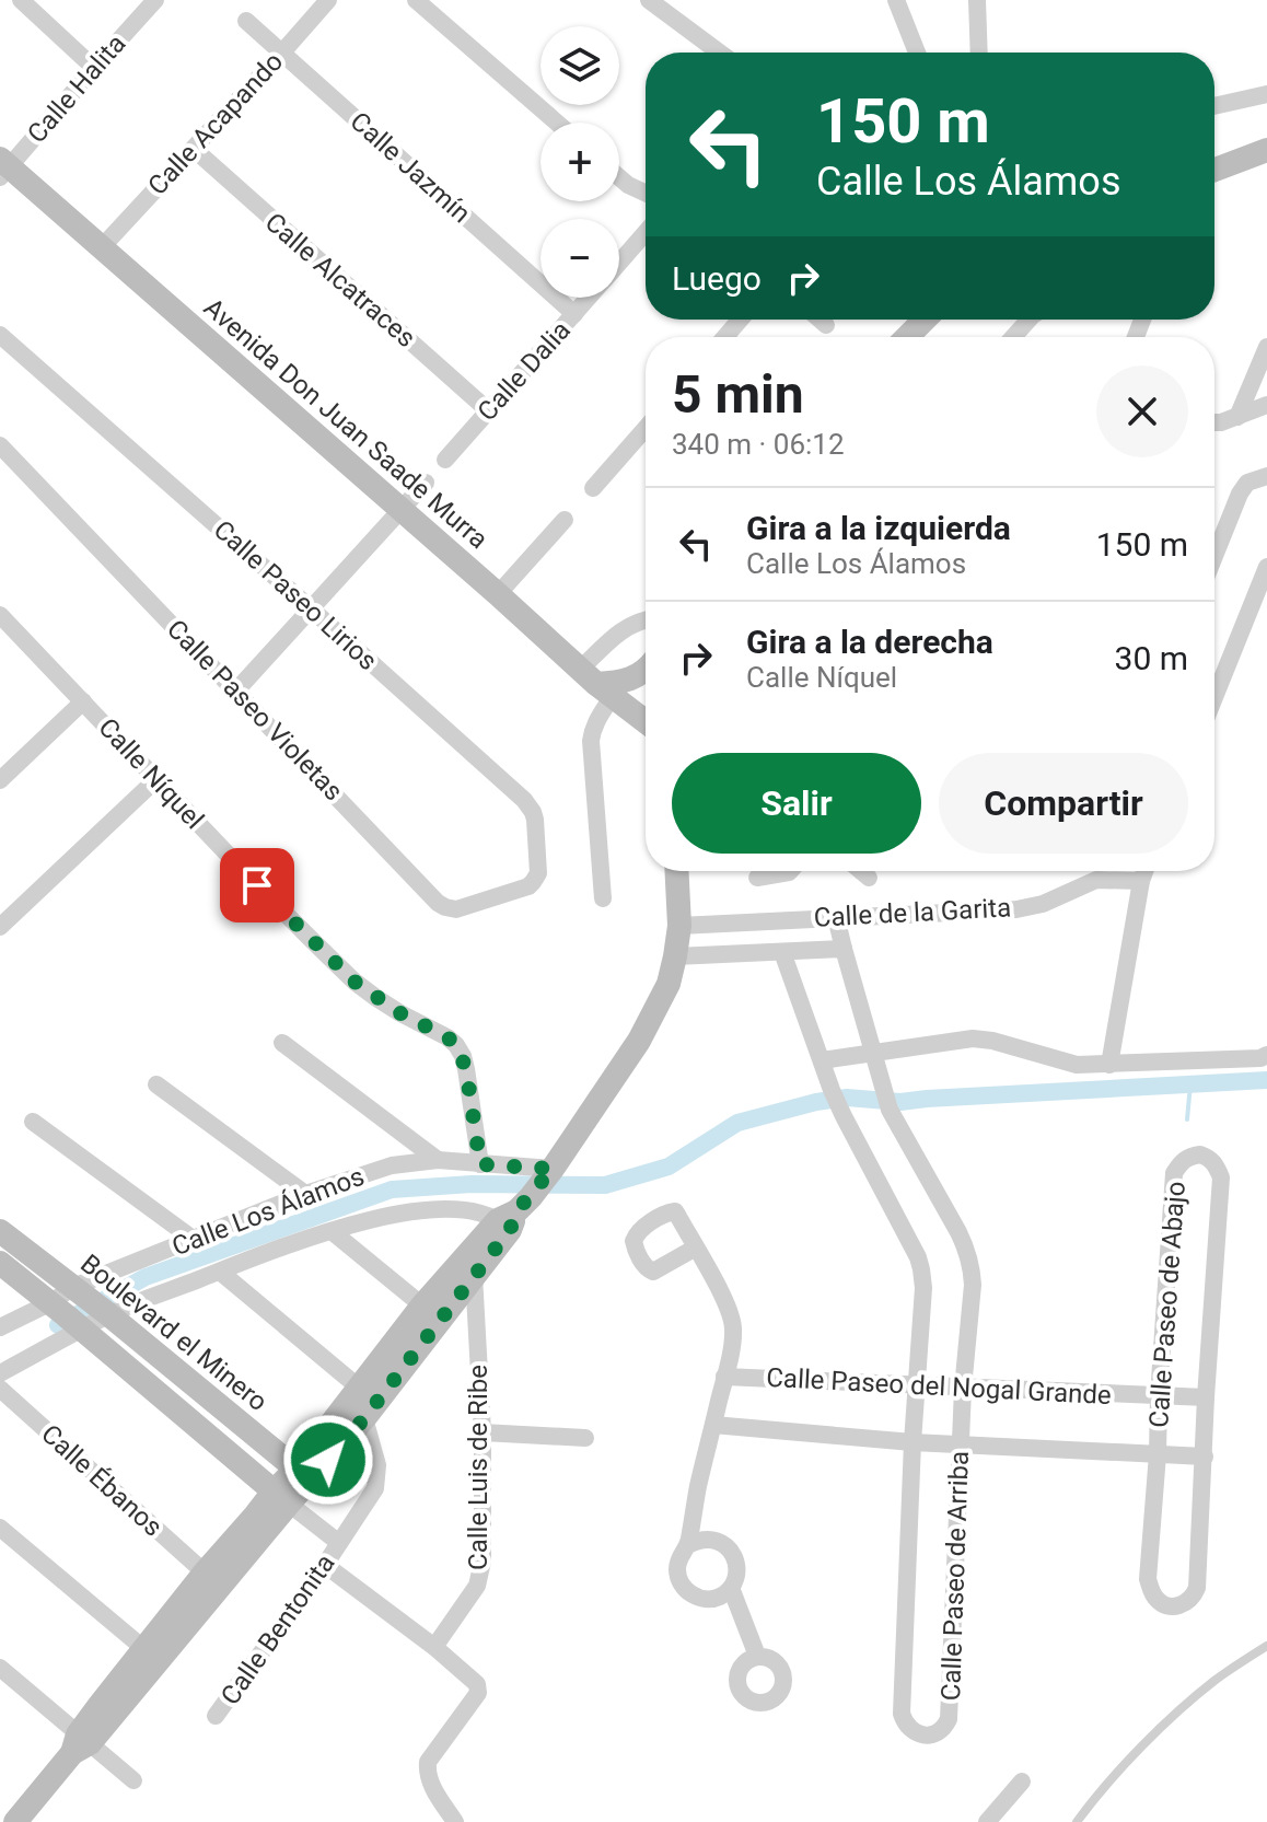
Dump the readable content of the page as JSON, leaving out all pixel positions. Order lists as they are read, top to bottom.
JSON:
{
  "streets": {
    "street": [
      "Calle Halita",
      "Calle Acapando",
      "Calle Jazmín",
      "Calle Alcatraces",
      "Calle Dalia",
      "Avenida Don Juan Saade Murra",
      "Calle Paseo Lirios",
      "Calle Paseo Violetas",
      "Calle Níquel",
      "Calle de la Garita",
      "Calle Los Álamos",
      "Calle Paseo de Abajo",
      "Boulevard el Minero",
      "Calle Paseo del Nogal Grande",
      "Calle Luis de Ribe",
      "Calle Ébanos",
      "Calle Paseo de Arriba",
      "Calle Bentonita"
    ]
  },
  "crossings": [
    ["Calle Halita", "Avenida Don Juan Saade Murra"],
    ["Calle Acapando", "Calle Jazmín"],
    ["Calle Acapando", "Calle Alcatraces"],
    ["Calle Acapando", "Avenida Don Juan Saade Murra"],
    ["Calle Jazmín", "Calle Dalia"],
    ["Calle Alcatraces", "Calle Dalia"],
    ["Calle Paseo Lirios", "Calle Paseo Violetas"],
    ["Calle Níquel", "Calle Los Álamos"],
    ["Calle de la Garita", "Calle Paseo de Arriba"],
    ["Calle Los Álamos", "Boulevard el Minero"],
    ["Calle Paseo de Abajo", "Calle Paseo del Nogal Grande"],
    ["Calle Paseo del Nogal Grande", "Calle Paseo de Arriba"]
  ],
  "page": {
    "map_buttons": ["+", "−"],
    "turn": ["150 m", "Calle Los Álamos"],
    "then": "Luego",
    "heading": ["5 min", "340 m · 06:12"],
    "list": [
      {
        "name": "Gira a la izquierda",
        "note": "Calle Los Álamos",
        "value": "150 m"
      },
      {
        "name": "Gira a la derecha",
        "note": "Calle Níquel",
        "value": "30 m"
      }
    ],
    "buttons": ["Salir", "Compartir"]
  }
}
